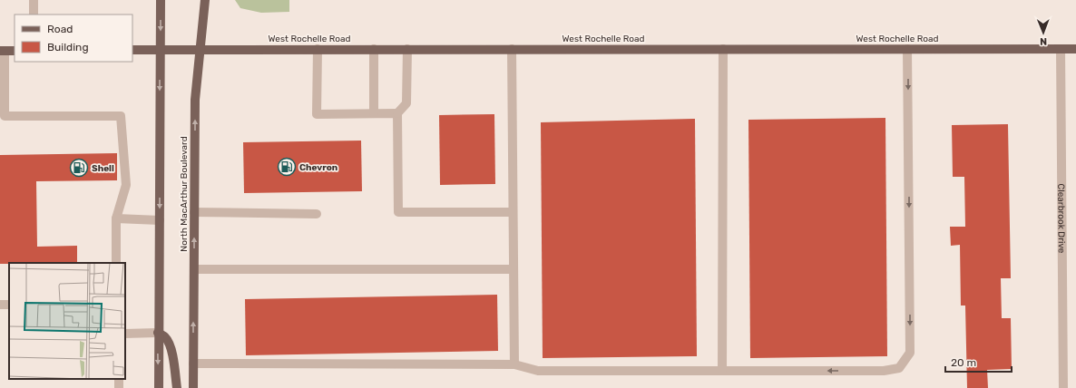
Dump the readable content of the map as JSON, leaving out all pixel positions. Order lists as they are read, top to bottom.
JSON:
{
  "streets": {
    "main road": ["West Rochelle Road", "North MacArthur Boulevard"],
    "street": ["Clearbrook Drive"]
  },
  "crossings": [
    ["West Rochelle Road", "North MacArthur Boulevard"],
    ["West Rochelle Road", "Clearbrook Drive"]
  ],
  "places": {
    "fuel station": ["Chevron", "Shell"]
  },
  "legend": ["Road", "Building"],
  "scale_bar": "20 m",
  "north": "bottom"
}
